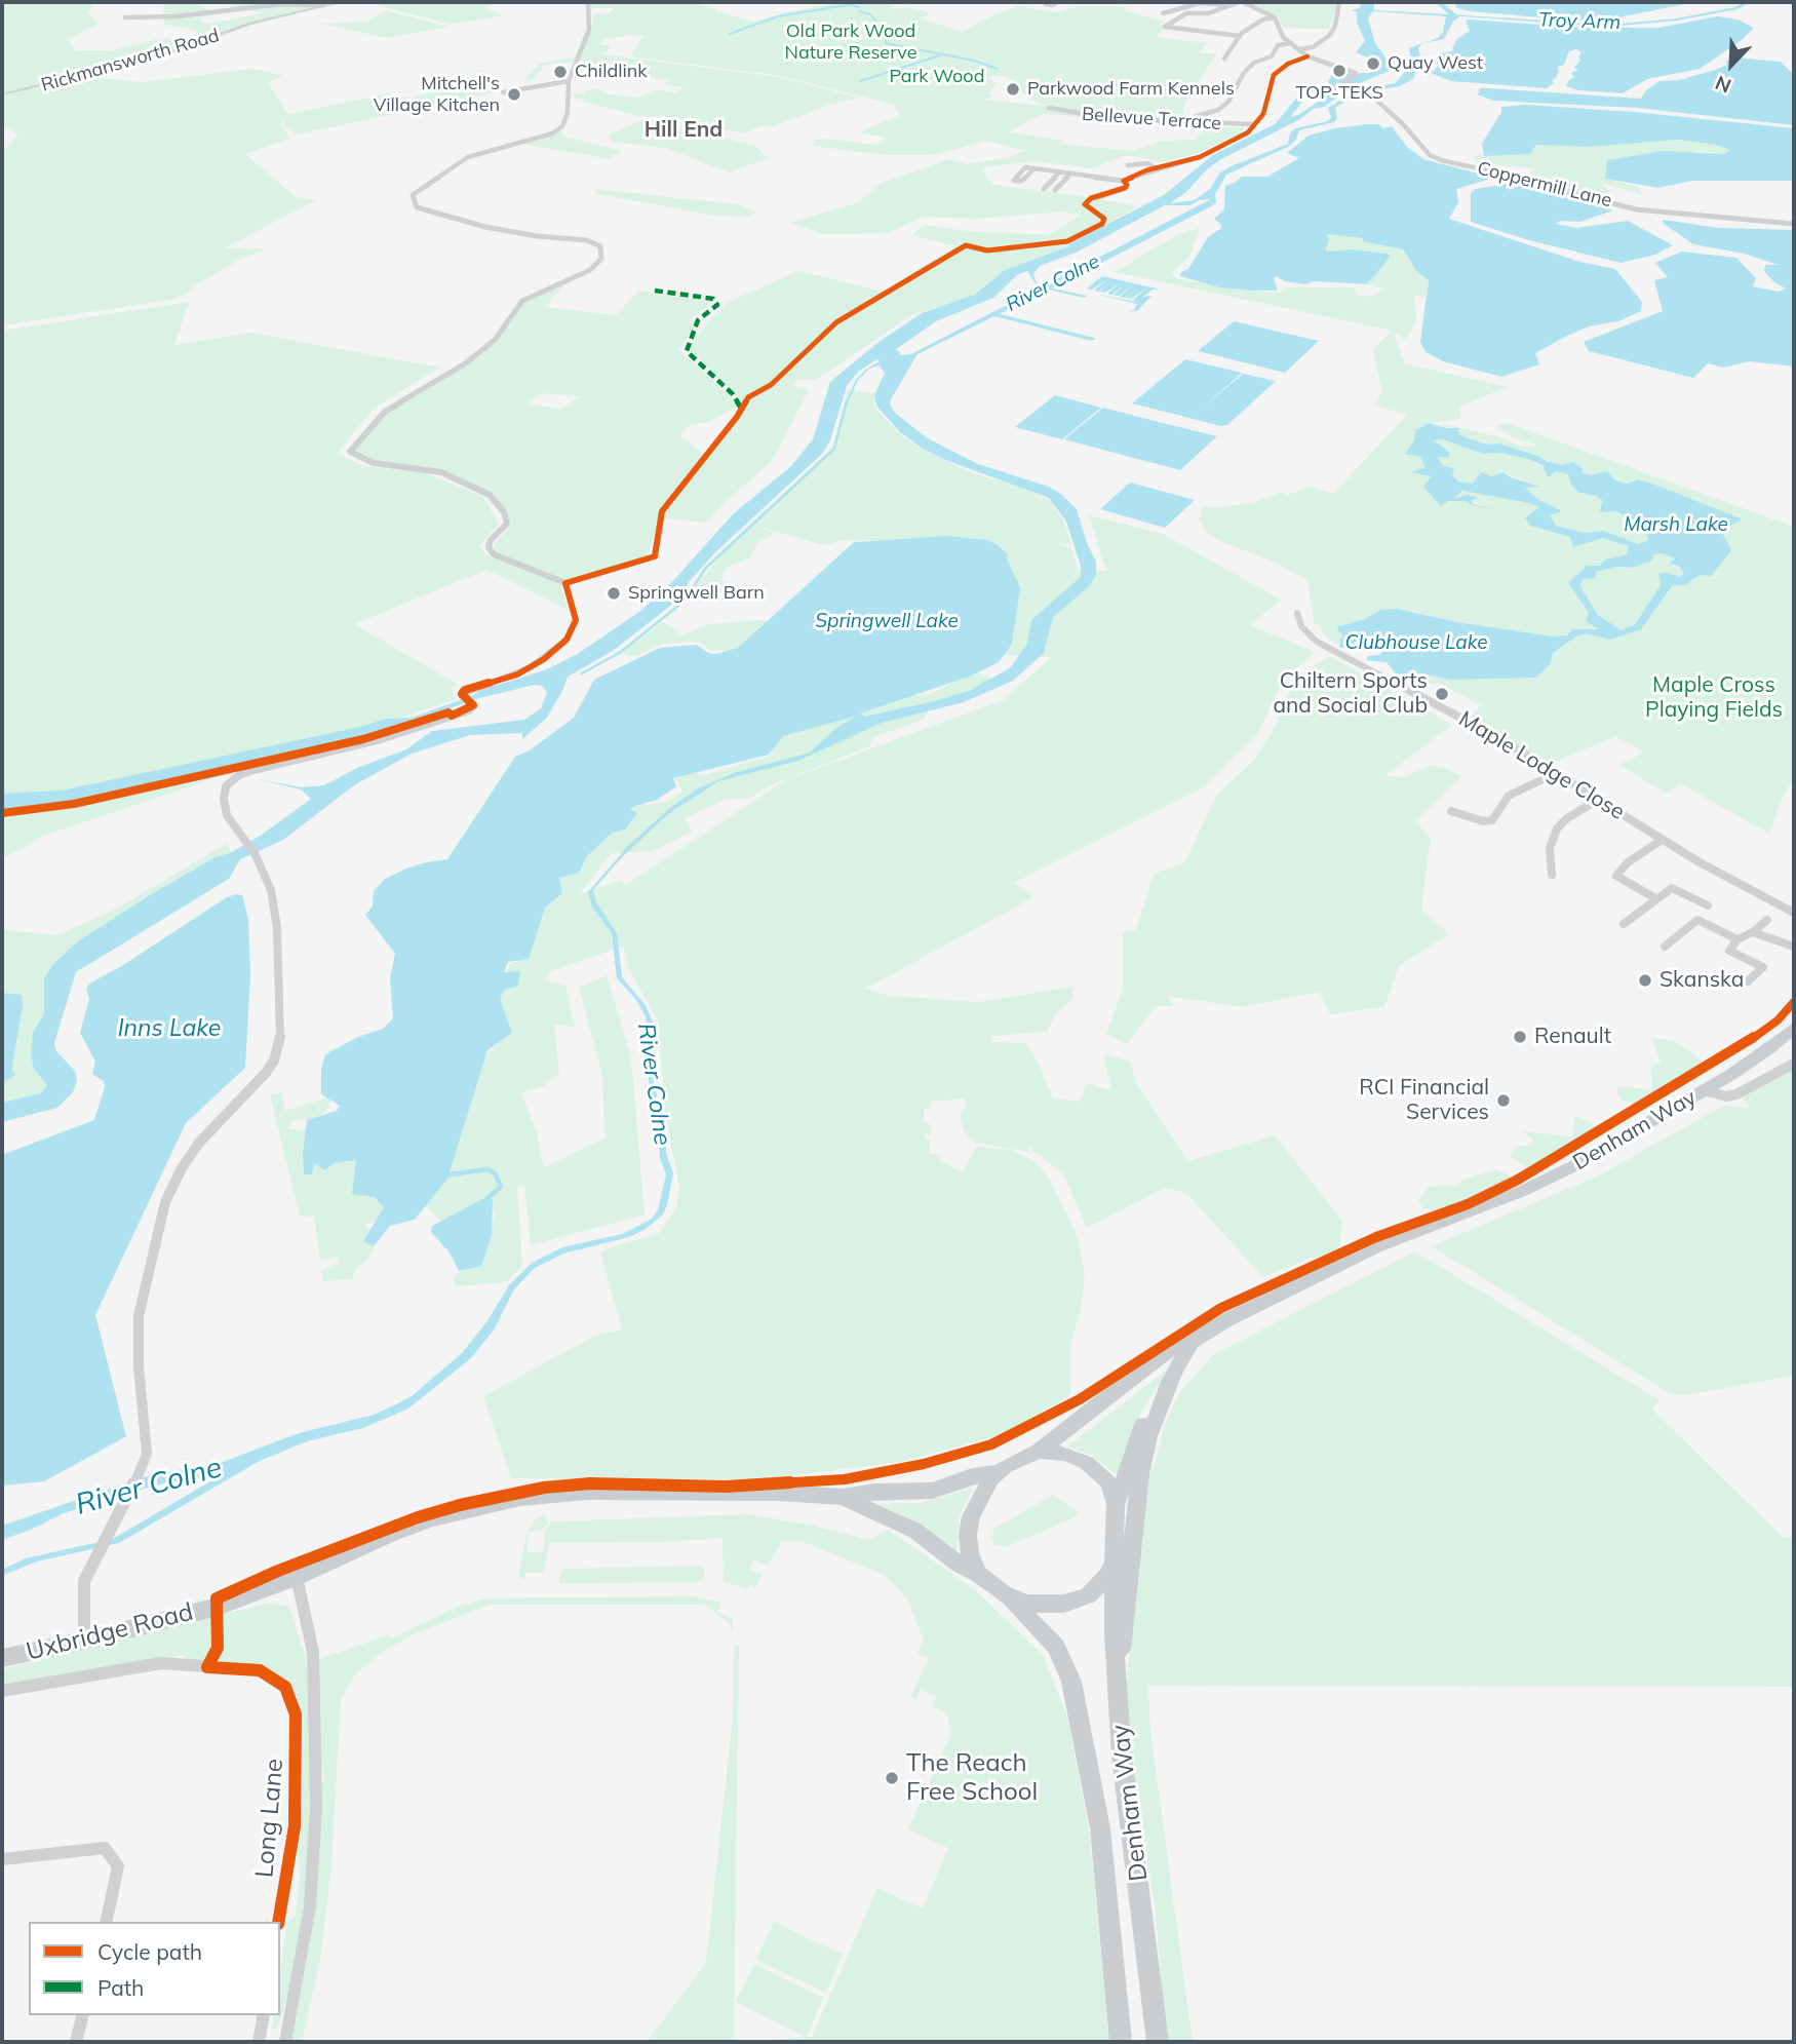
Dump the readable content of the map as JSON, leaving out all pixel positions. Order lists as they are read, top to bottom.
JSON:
{
  "streets": {
    "main road": ["Denham Way", "Uxbridge Road"],
    "street": [
      "Rickmansworth Road",
      "Bellevue Terrace",
      "Coppermill Lane",
      "Maple Lodge Close",
      "Long Lane"
    ]
  },
  "crossings": [
    ["Denham Way", "Uxbridge Road"],
    ["Uxbridge Road", "Long Lane"]
  ],
  "districts": ["Hill End"],
  "water": [
    "Troy Arm",
    "River Colne",
    "Marsh Lake",
    "Springwell Lake",
    "Clubhouse Lake",
    "Inns Lake"
  ],
  "parks": ["Old Park Wood Nature Reserve", "Park Wood", "Maple Cross Playing Fields"],
  "places": [
    "Quay West",
    "TOP-TEKS",
    "Childlink",
    "Parkwood Farm Kennels",
    "Mitchell's Village Kitchen",
    "Springwell Barn",
    "Chiltern Sports and Social Club",
    "Skanska",
    "Renault",
    "RCI Financial Services",
    "The Reach Free School"
  ],
  "legend": ["Cycle path", "Path"],
  "north": "bottom left"
}
